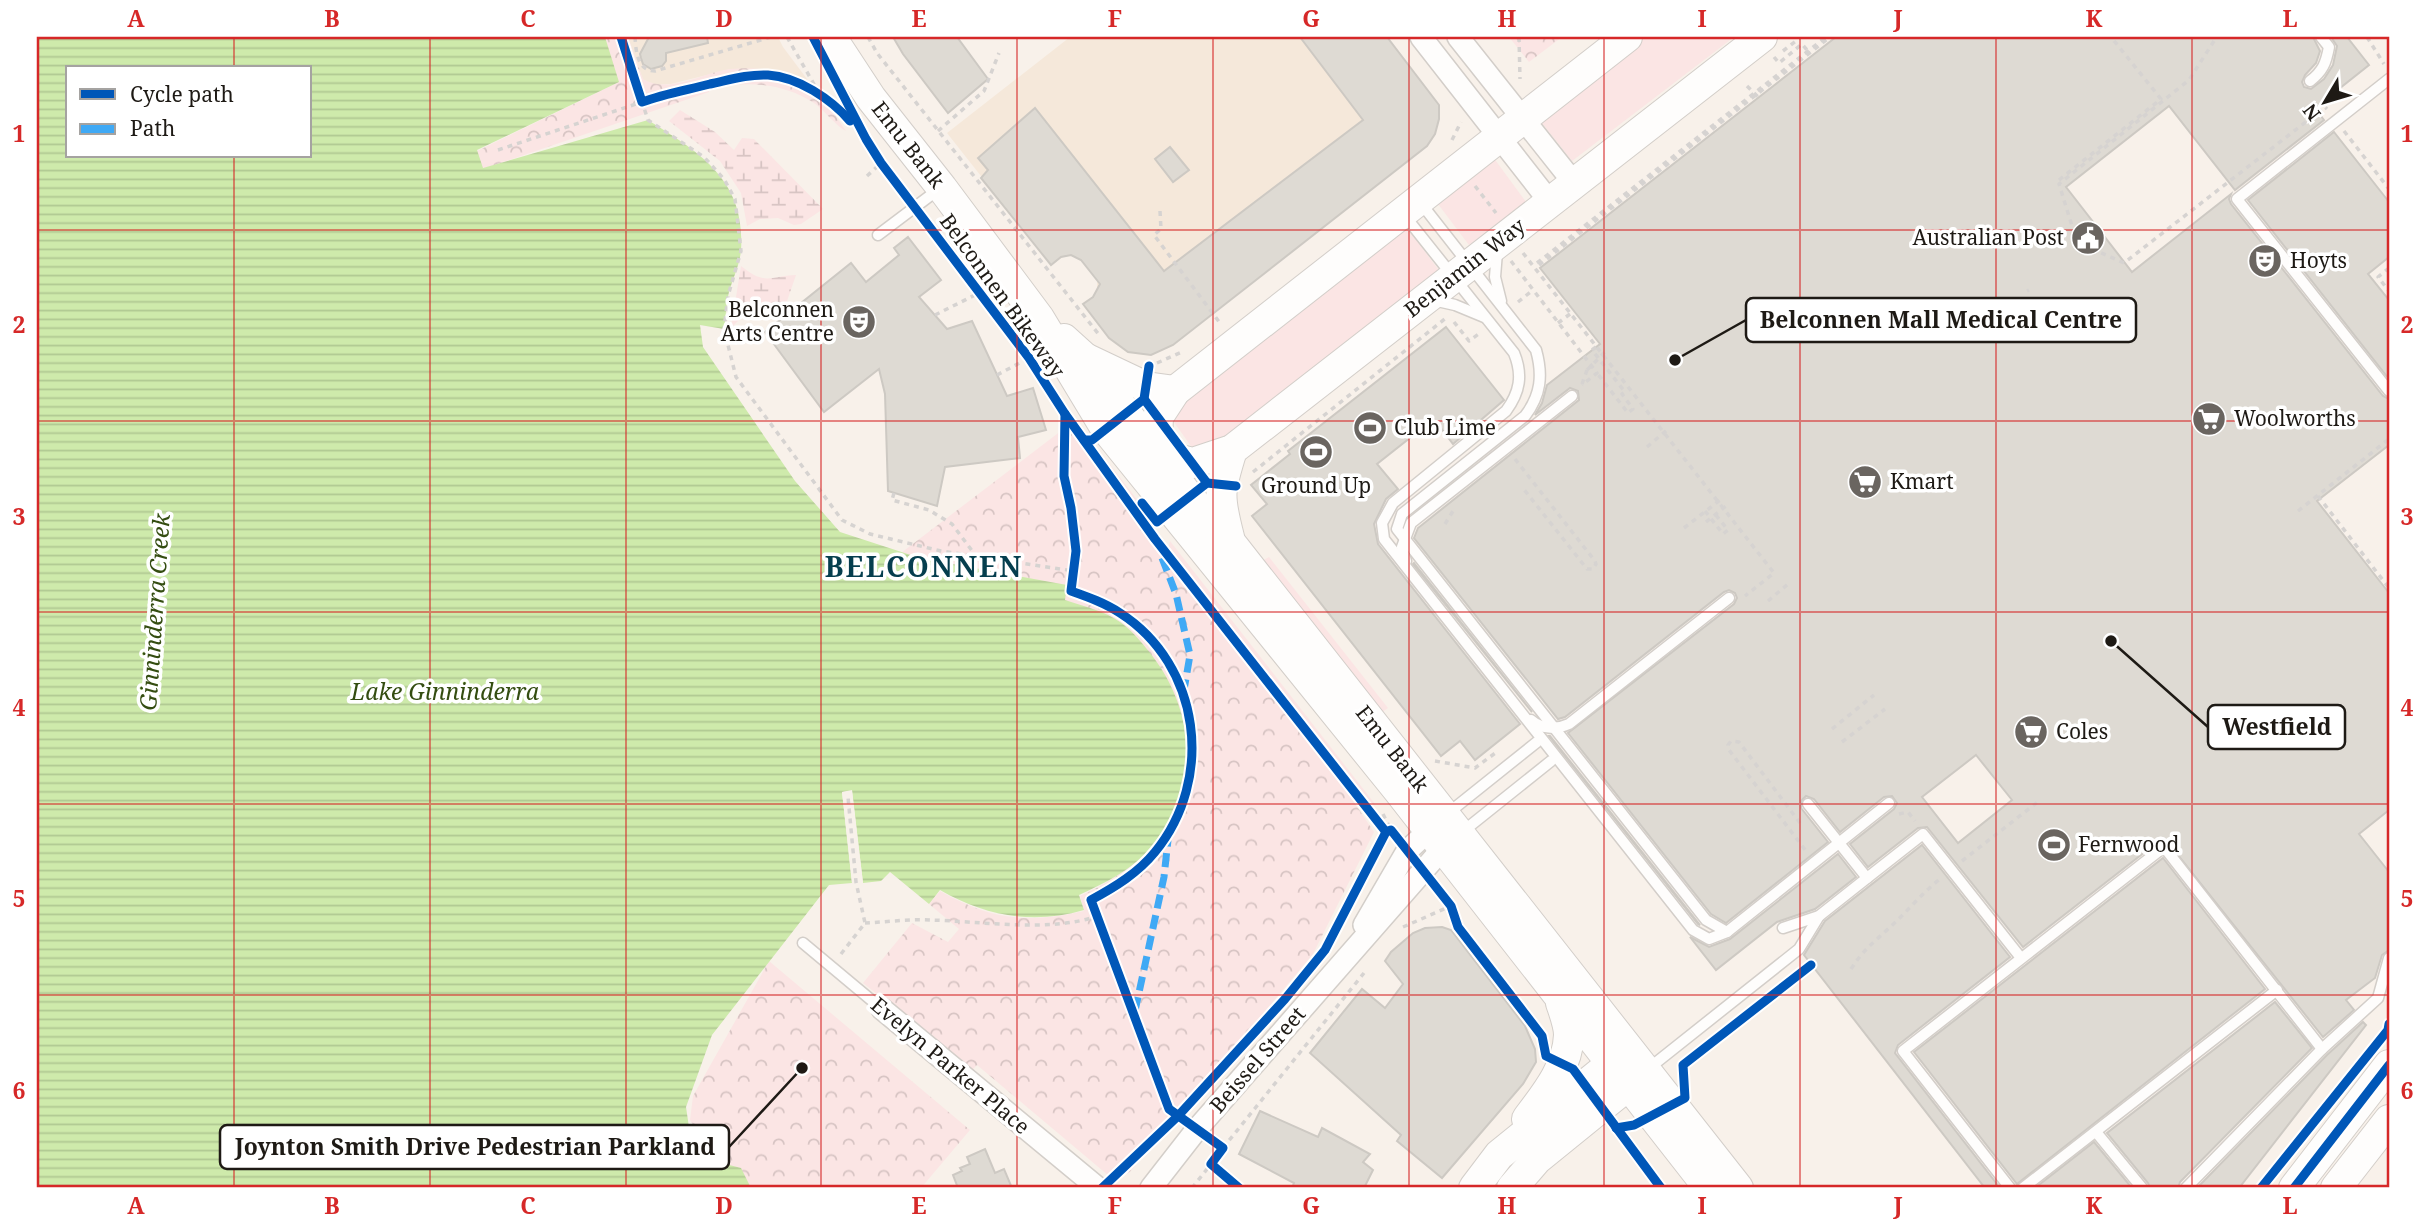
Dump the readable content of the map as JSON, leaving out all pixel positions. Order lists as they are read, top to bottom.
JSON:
{
  "streets": {
    "main road": ["Emu Bank", "Benjamin Way"],
    "street": ["Beissel Street", "Evelyn Parker Place"],
    "cycle path": ["Belconnen Bikeway"]
  },
  "crossings": [
    ["Emu Bank", "Benjamin Way"],
    ["Emu Bank", "Beissel Street"]
  ],
  "districts": ["BELCONNEN"],
  "water": ["Ginninderra Creek", "Lake Ginninderra"],
  "places": {
    "public building": ["Australian Post"],
    "theatre": ["Hoyts", "Belconnen Arts Centre"],
    "other": ["Belconnen Mall Medical Centre", "Westfield", "Joynton Smith Drive Pedestrian Parkland"],
    "supermarket": ["Woolworths", "Kmart", "Coles"],
    "sports": ["Club Lime", "Ground Up", "Fernwood"]
  },
  "legend": ["Cycle path", "Path"],
  "north": "bottom left",
  "grid": {
    "columns": [
      "A",
      "B",
      "C",
      "D",
      "E",
      "F",
      "G",
      "H",
      "I",
      "J",
      "K",
      "L"
    ],
    "rows": [
      "1",
      "2",
      "3",
      "4",
      "5",
      "6"
    ]
  }
}
